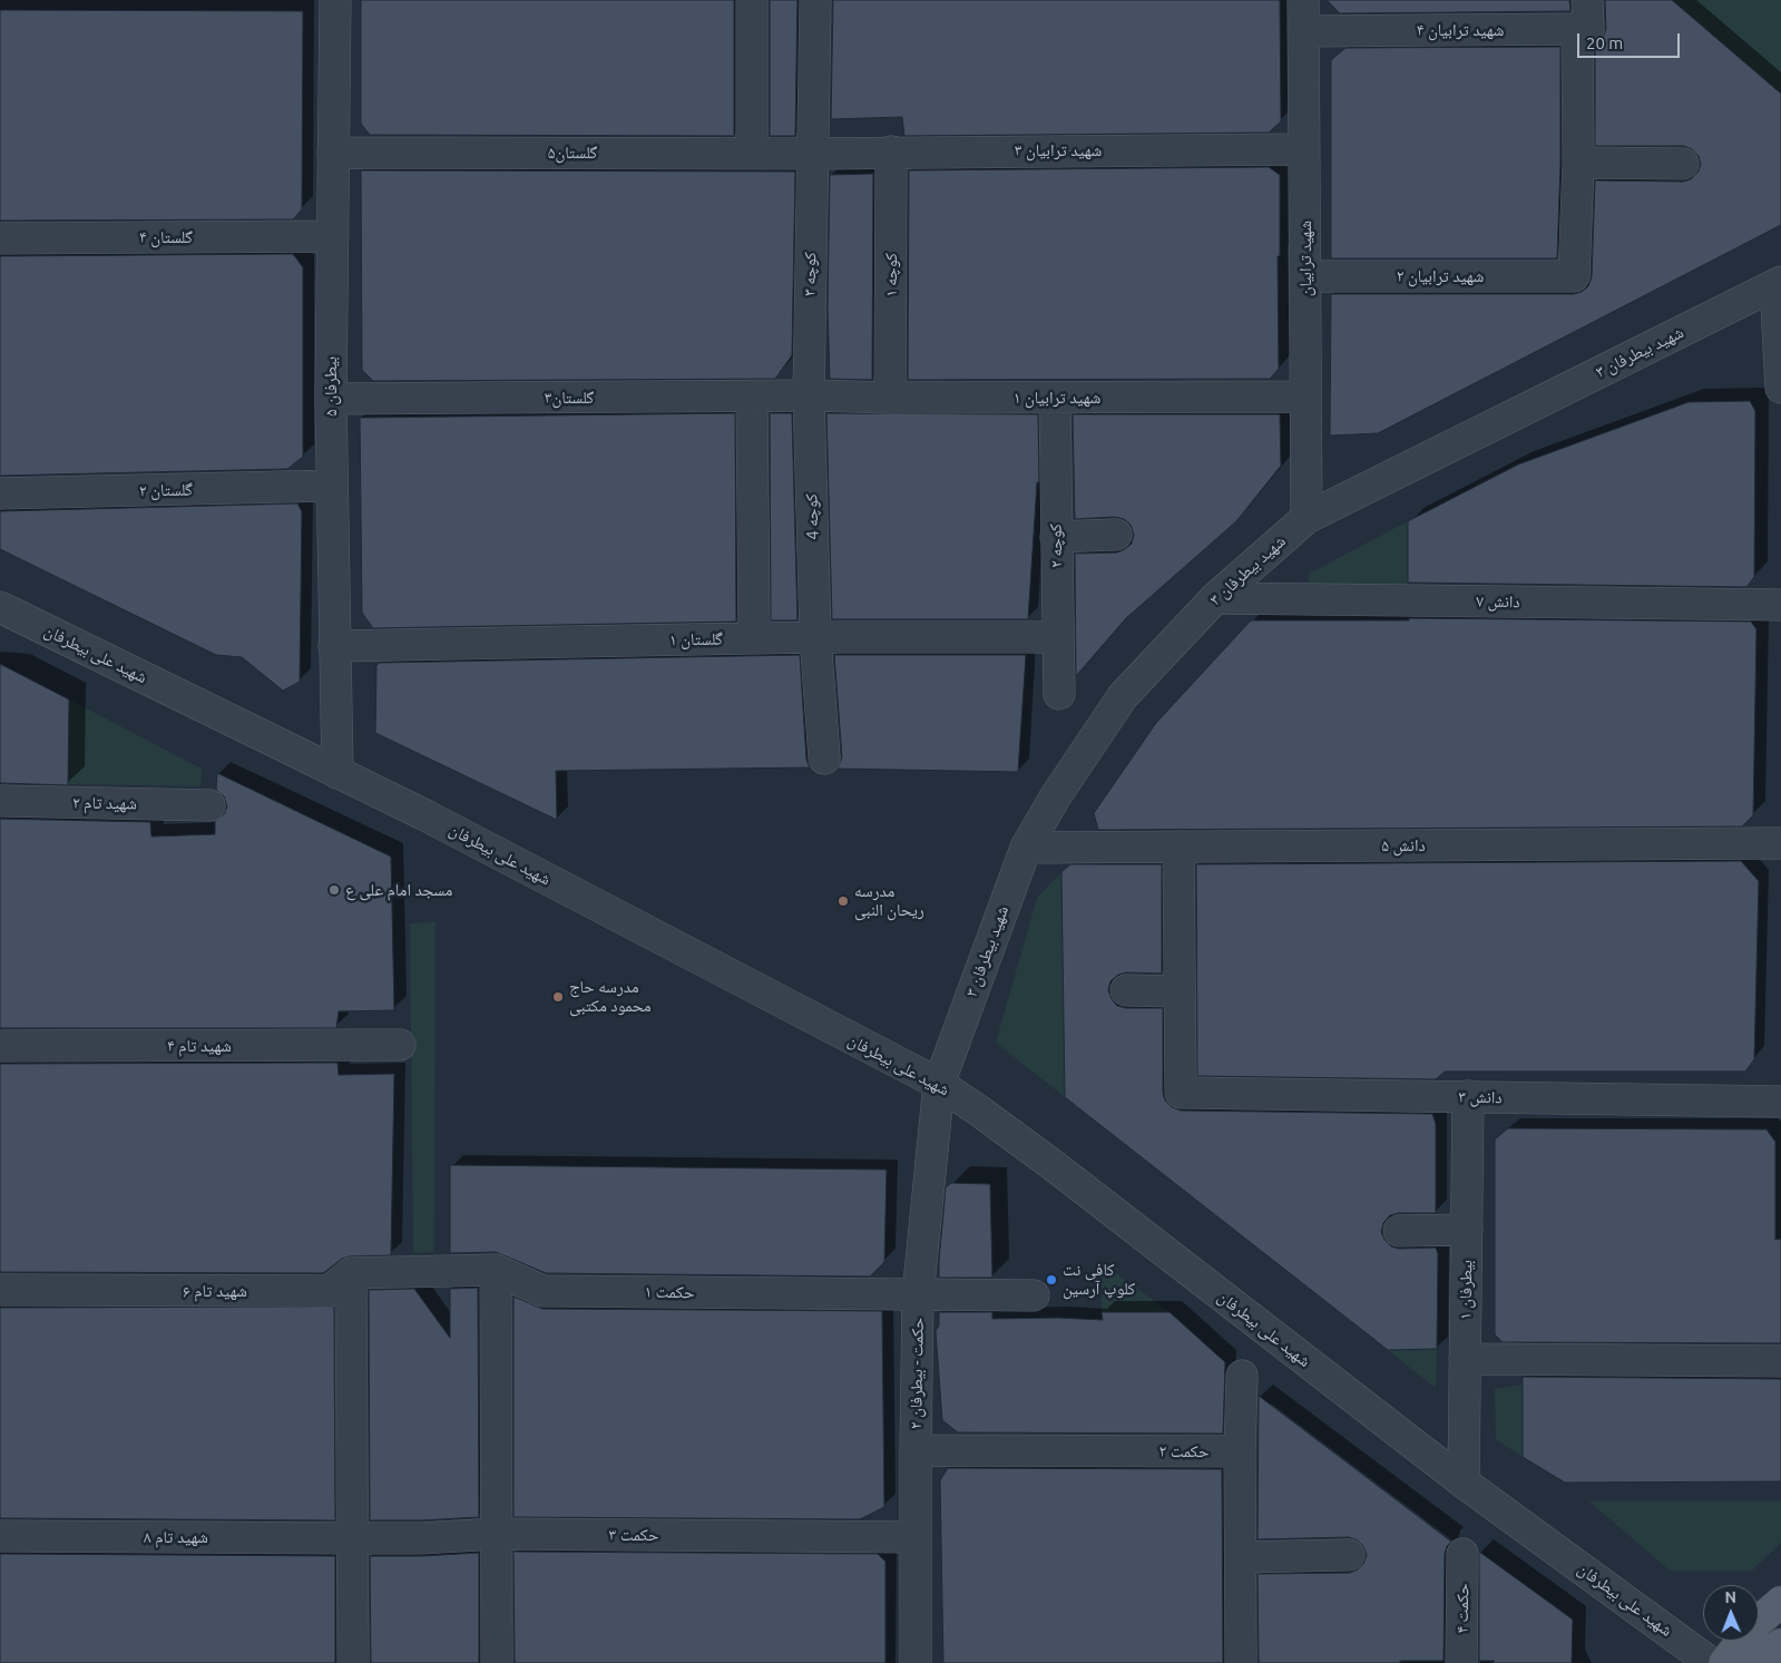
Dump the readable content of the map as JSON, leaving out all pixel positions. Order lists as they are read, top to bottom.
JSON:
{
  "streets": {
    "street": [
      "شهید ترابیان ۴",
      "شهید ترابیان ۳",
      "گلستان۵",
      "گلستان ۴",
      "شهید ترابیان",
      "کوچه ۳",
      "کوچه ۱",
      "شهید ترابیان ۲",
      "شهید بیطرفان ۳",
      "بیطرفان ۵",
      "گلستان۳",
      "شهید ترابیان ۱",
      "گلستان ۲",
      "کوچه 4",
      "کوچه ۲",
      "دانش ۷",
      "گلستان ۱",
      "شهید علی بیطرفان",
      "شهید تام ۲",
      "دانش ۵",
      "شهید تام ۴",
      "دانش ۳",
      "بیطرفان ۱",
      "شهید تام ۶",
      "حکمت ۱",
      "حکمت - بیطرفان ۲",
      "حکمت ۲",
      "حکمت ۳",
      "شهید تام ۸",
      "حکمت ۴"
    ]
  },
  "crossings": [
    ["شهید ترابیان ۴", "شهید ترابیان"],
    ["شهید ترابیان ۳", "گلستان۵"],
    ["شهید ترابیان ۳", "شهید ترابیان"],
    ["شهید ترابیان ۳", "کوچه ۳"],
    ["شهید ترابیان ۳", "کوچه ۱"],
    ["گلستان۵", "کوچه ۳"],
    ["گلستان۵", "بیطرفان ۵"],
    ["گلستان ۴", "بیطرفان ۵"],
    ["شهید ترابیان", "شهید ترابیان ۲"],
    ["شهید ترابیان", "شهید بیطرفان ۳"],
    ["شهید ترابیان", "شهید ترابیان ۱"],
    ["کوچه ۳", "گلستان۳"],
    ["کوچه ۳", "شهید ترابیان ۱"],
    ["کوچه ۳", "کوچه 4"],
    ["کوچه ۱", "شهید ترابیان ۱"],
    ["شهید بیطرفان ۳", "دانش ۷"],
    ["شهید بیطرفان ۳", "شهید علی بیطرفان"],
    ["شهید بیطرفان ۳", "دانش ۵"],
    ["شهید بیطرفان ۳", "حکمت - بیطرفان ۲"],
    ["بیطرفان ۵", "گلستان۳"],
    ["بیطرفان ۵", "گلستان ۲"],
    ["بیطرفان ۵", "گلستان ۱"],
    ["بیطرفان ۵", "شهید علی بیطرفان"],
    ["گلستان۳", "شهید ترابیان ۱"],
    ["گلستان۳", "کوچه 4"],
    ["شهید ترابیان ۱", "کوچه 4"],
    ["شهید ترابیان ۱", "کوچه ۲"],
    ["کوچه 4", "گلستان ۱"],
    ["کوچه ۲", "گلستان ۱"],
    ["شهید علی بیطرفان", "بیطرفان ۱"],
    ["شهید علی بیطرفان", "حکمت - بیطرفان ۲"],
    ["دانش ۳", "بیطرفان ۱"],
    ["شهید تام ۶", "حکمت ۱"],
    ["حکمت ۱", "حکمت - بیطرفان ۲"],
    ["حکمت - بیطرفان ۲", "حکمت ۲"],
    ["حکمت - بیطرفان ۲", "حکمت ۳"],
    ["حکمت ۳", "شهید تام ۸"]
  ],
  "places": [
    "مسجد امام علی ع",
    "مدرسه ریحان النبی",
    "مدرسه حاج محمود مکتبی",
    "کافی نت کلوپ آرسین"
  ],
  "scale_bar": "20 m",
  "north": "top"
}
